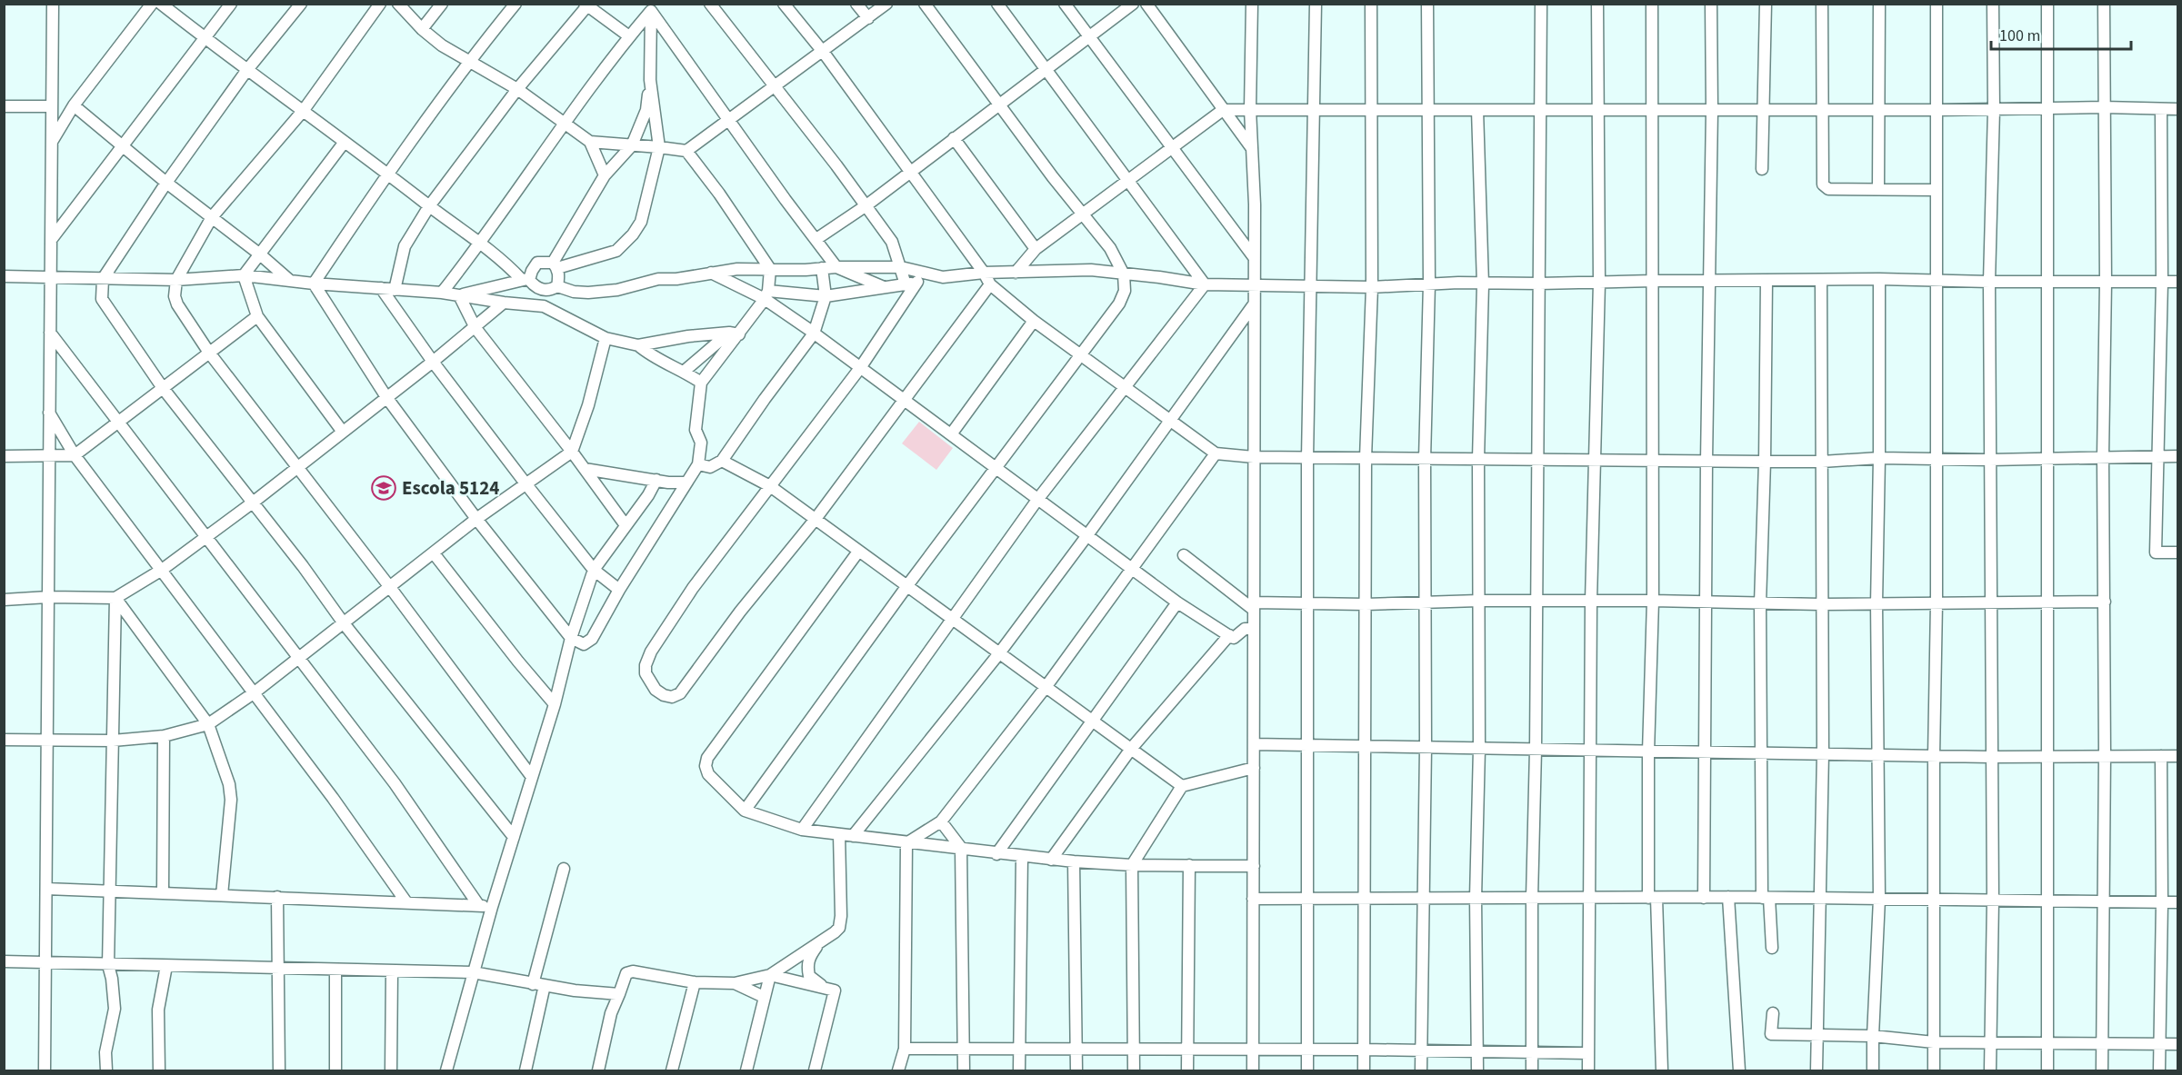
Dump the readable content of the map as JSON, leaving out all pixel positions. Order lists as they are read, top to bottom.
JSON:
{
  "places": {
    "school or university": ["Escola 5124"]
  },
  "scale_bar": "100 m"
}
